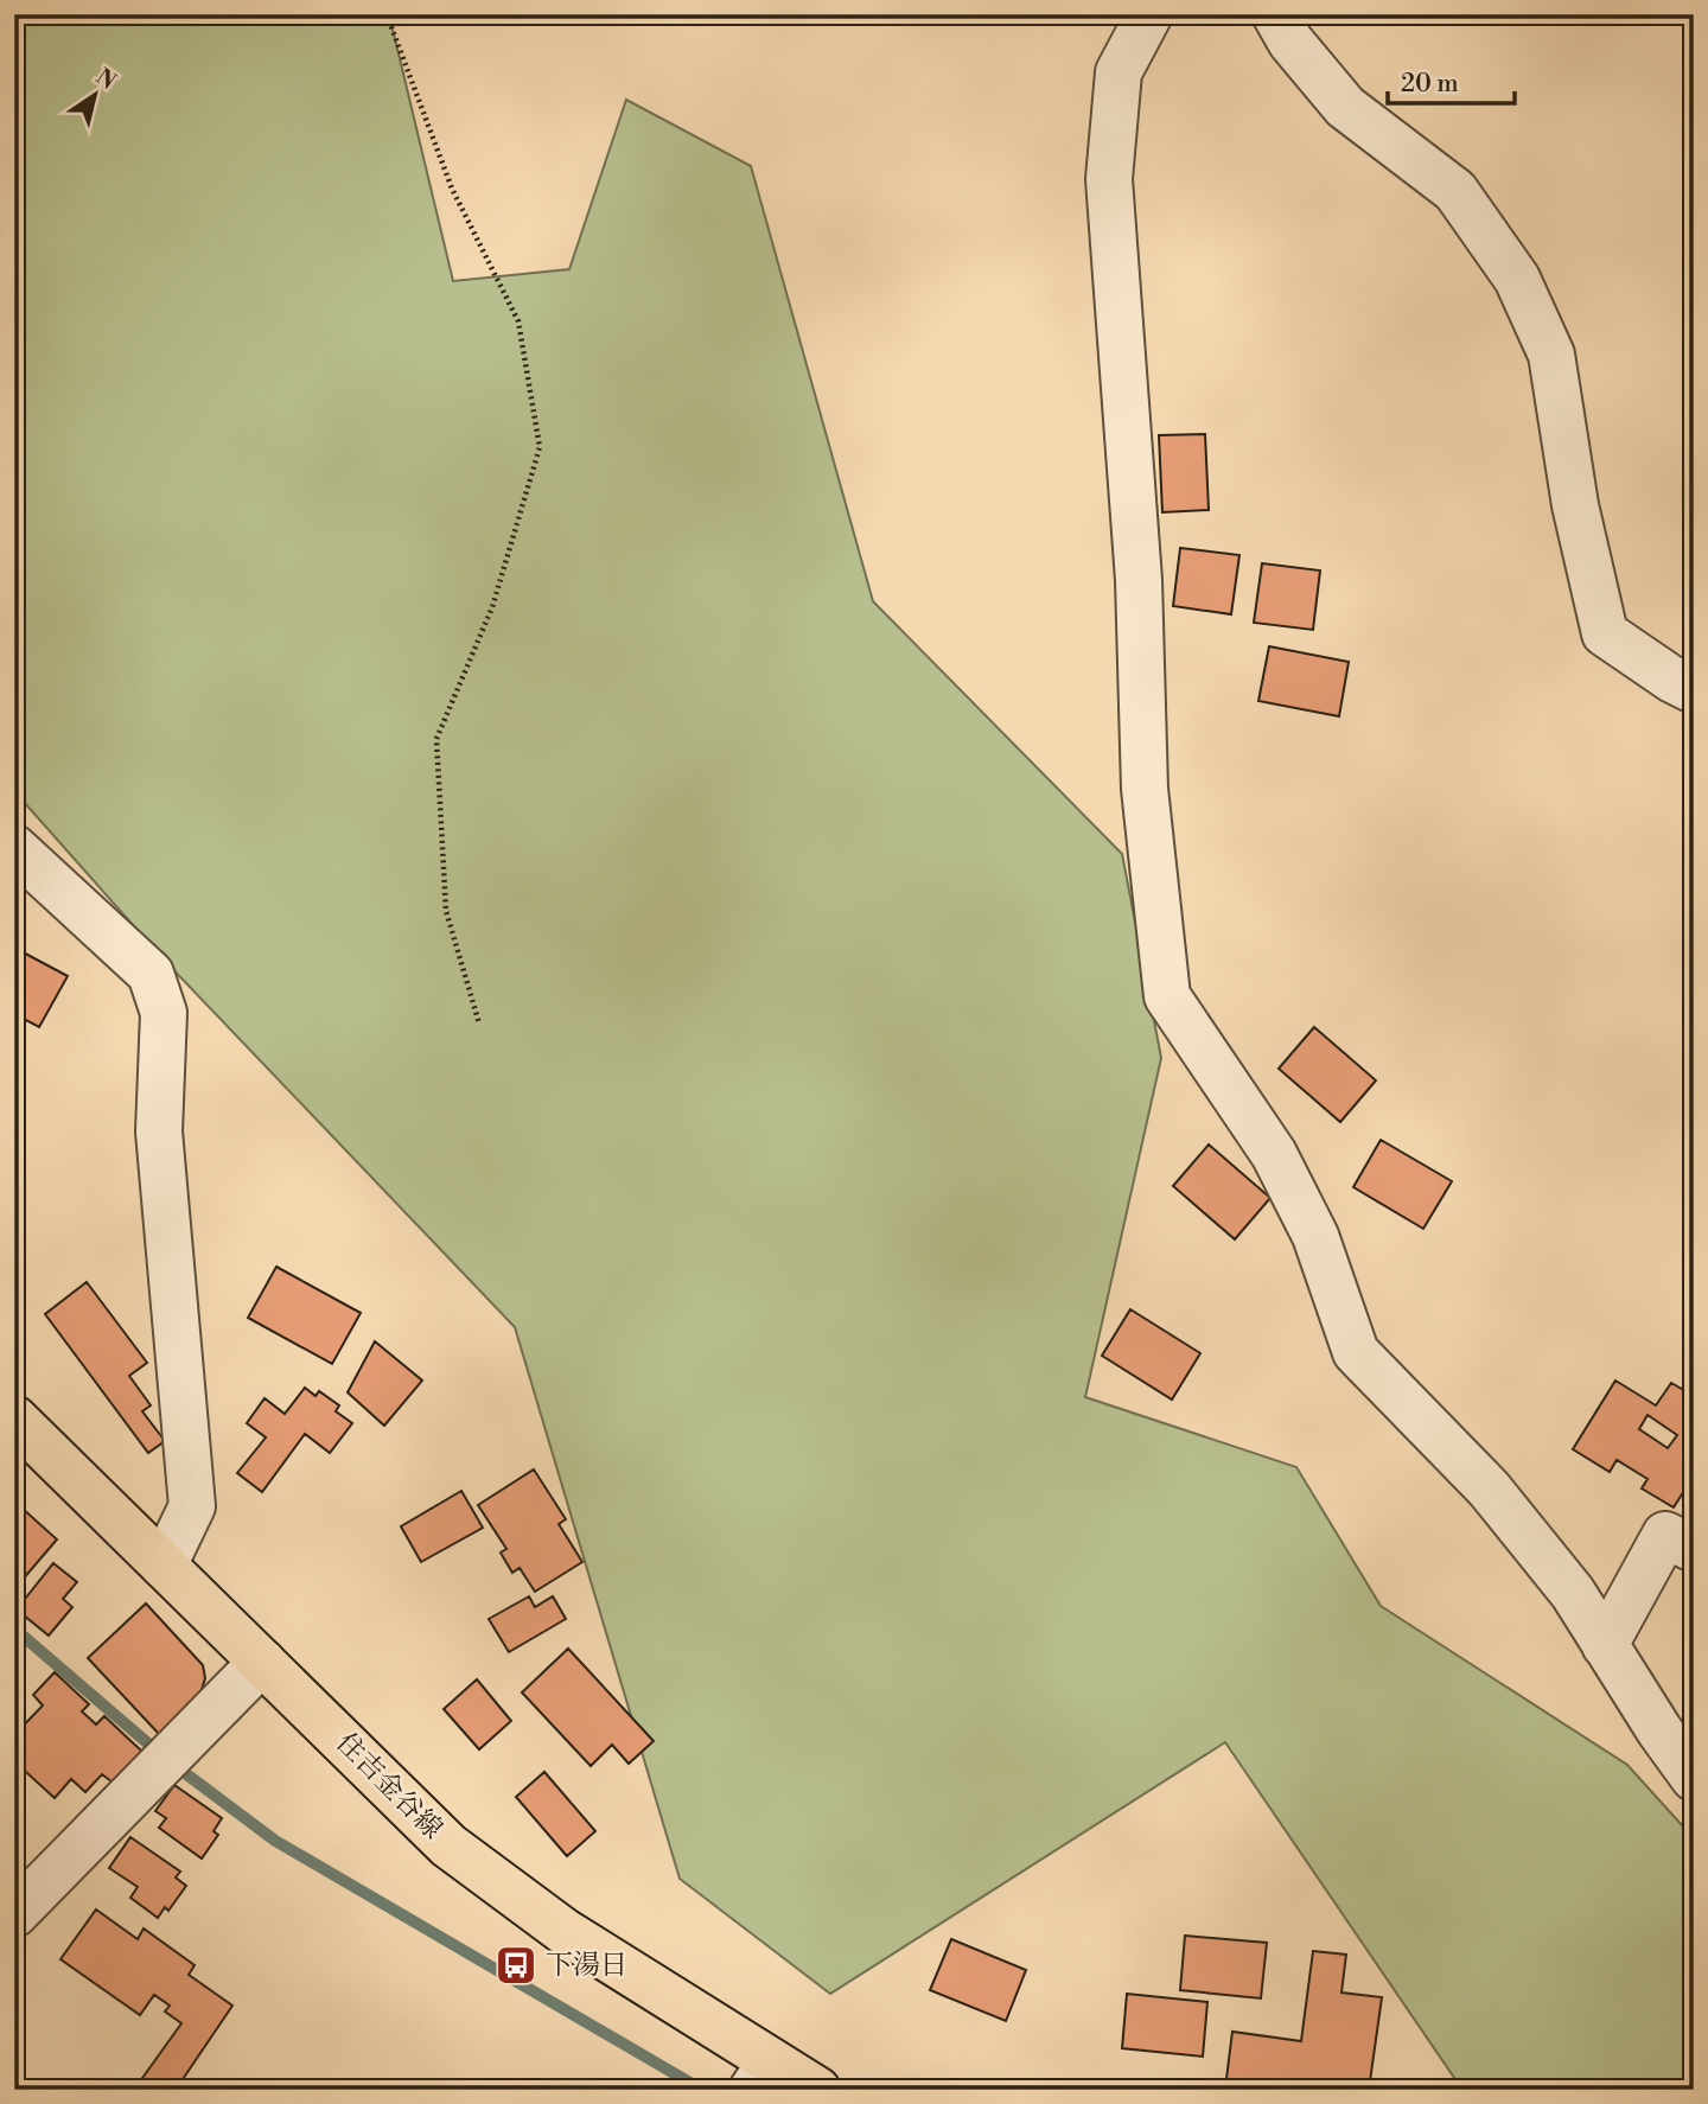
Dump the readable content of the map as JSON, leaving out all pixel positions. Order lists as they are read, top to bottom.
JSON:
{
  "streets": {
    "main road": ["住吉金谷線"]
  },
  "places": {
    "bus stop": ["下湯日"]
  },
  "scale_bar": "20 m",
  "north": "top right"
}
